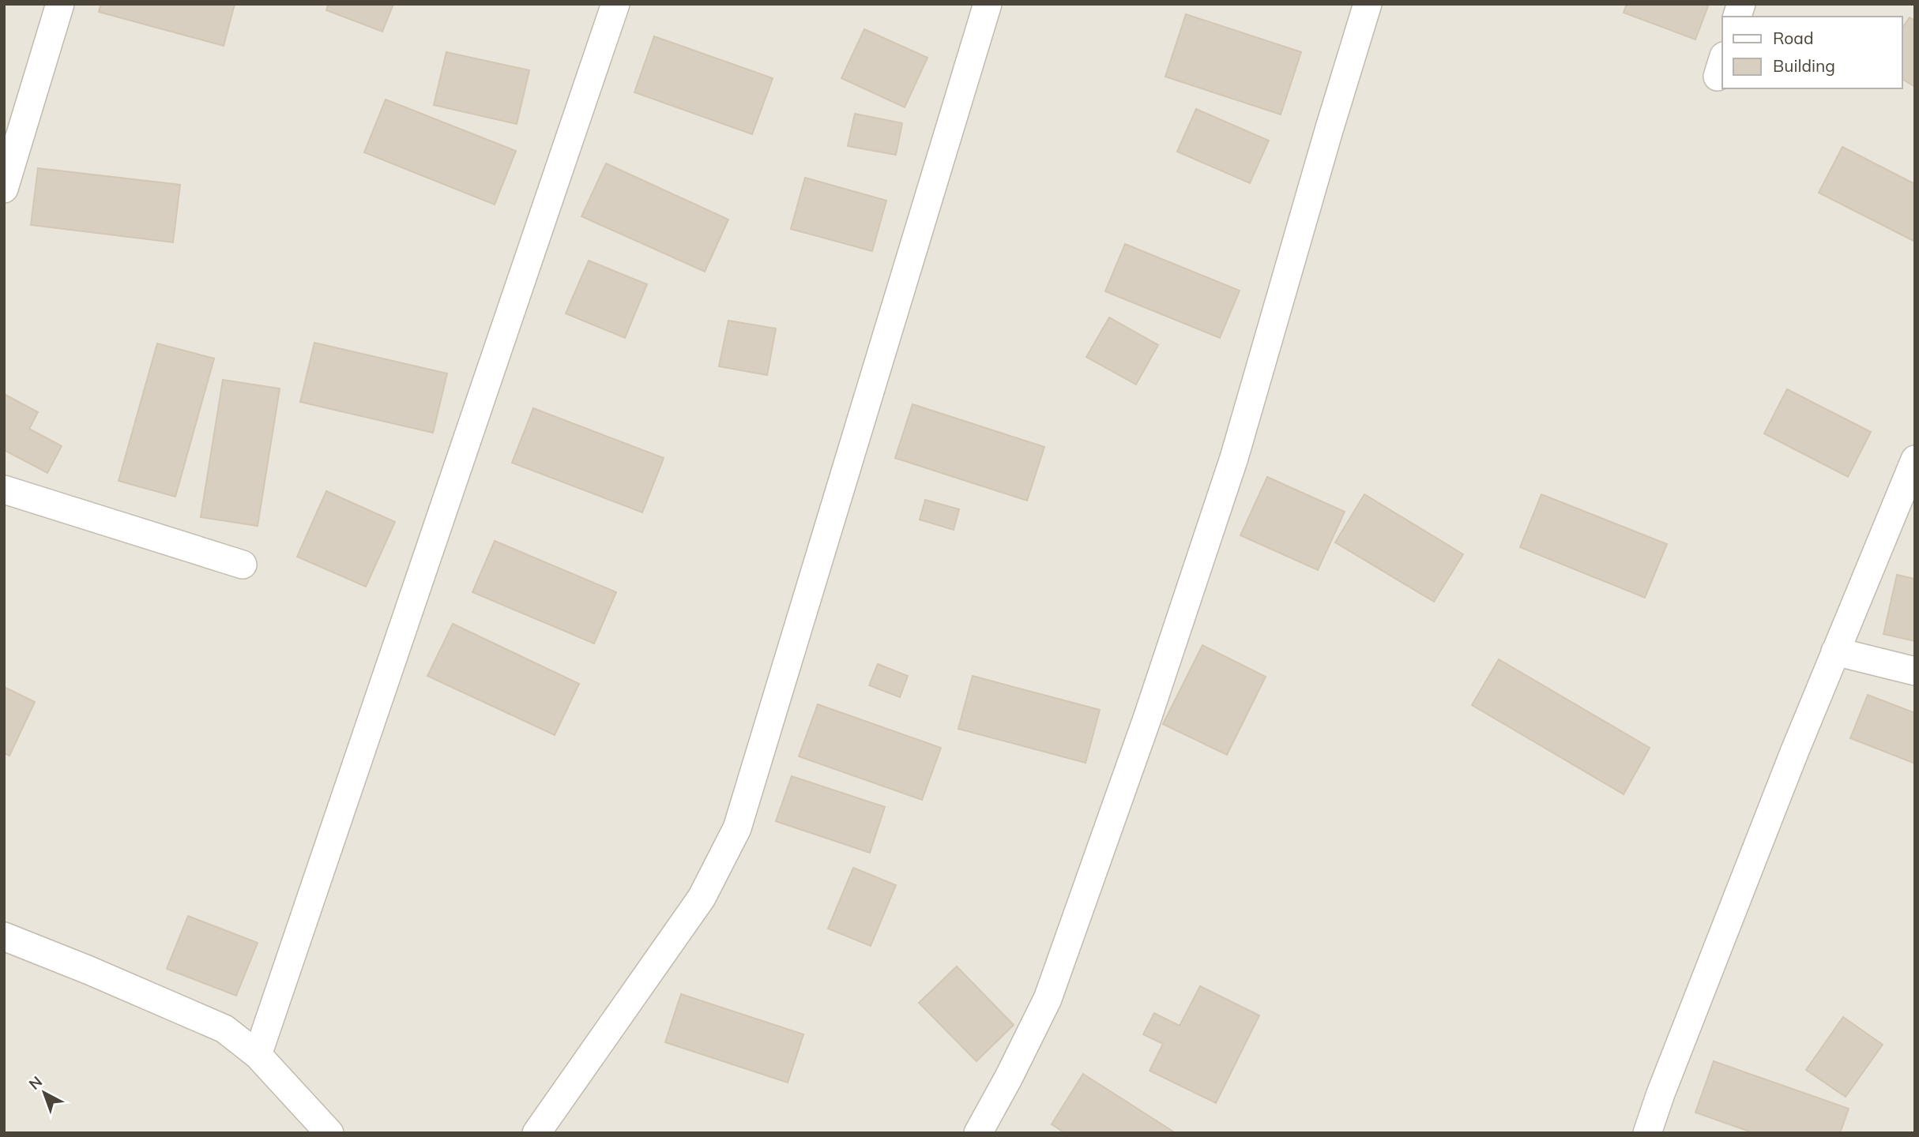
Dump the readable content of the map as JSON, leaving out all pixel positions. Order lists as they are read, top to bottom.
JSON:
{
  "legend": ["Road", "Building"],
  "north": "top left"
}
